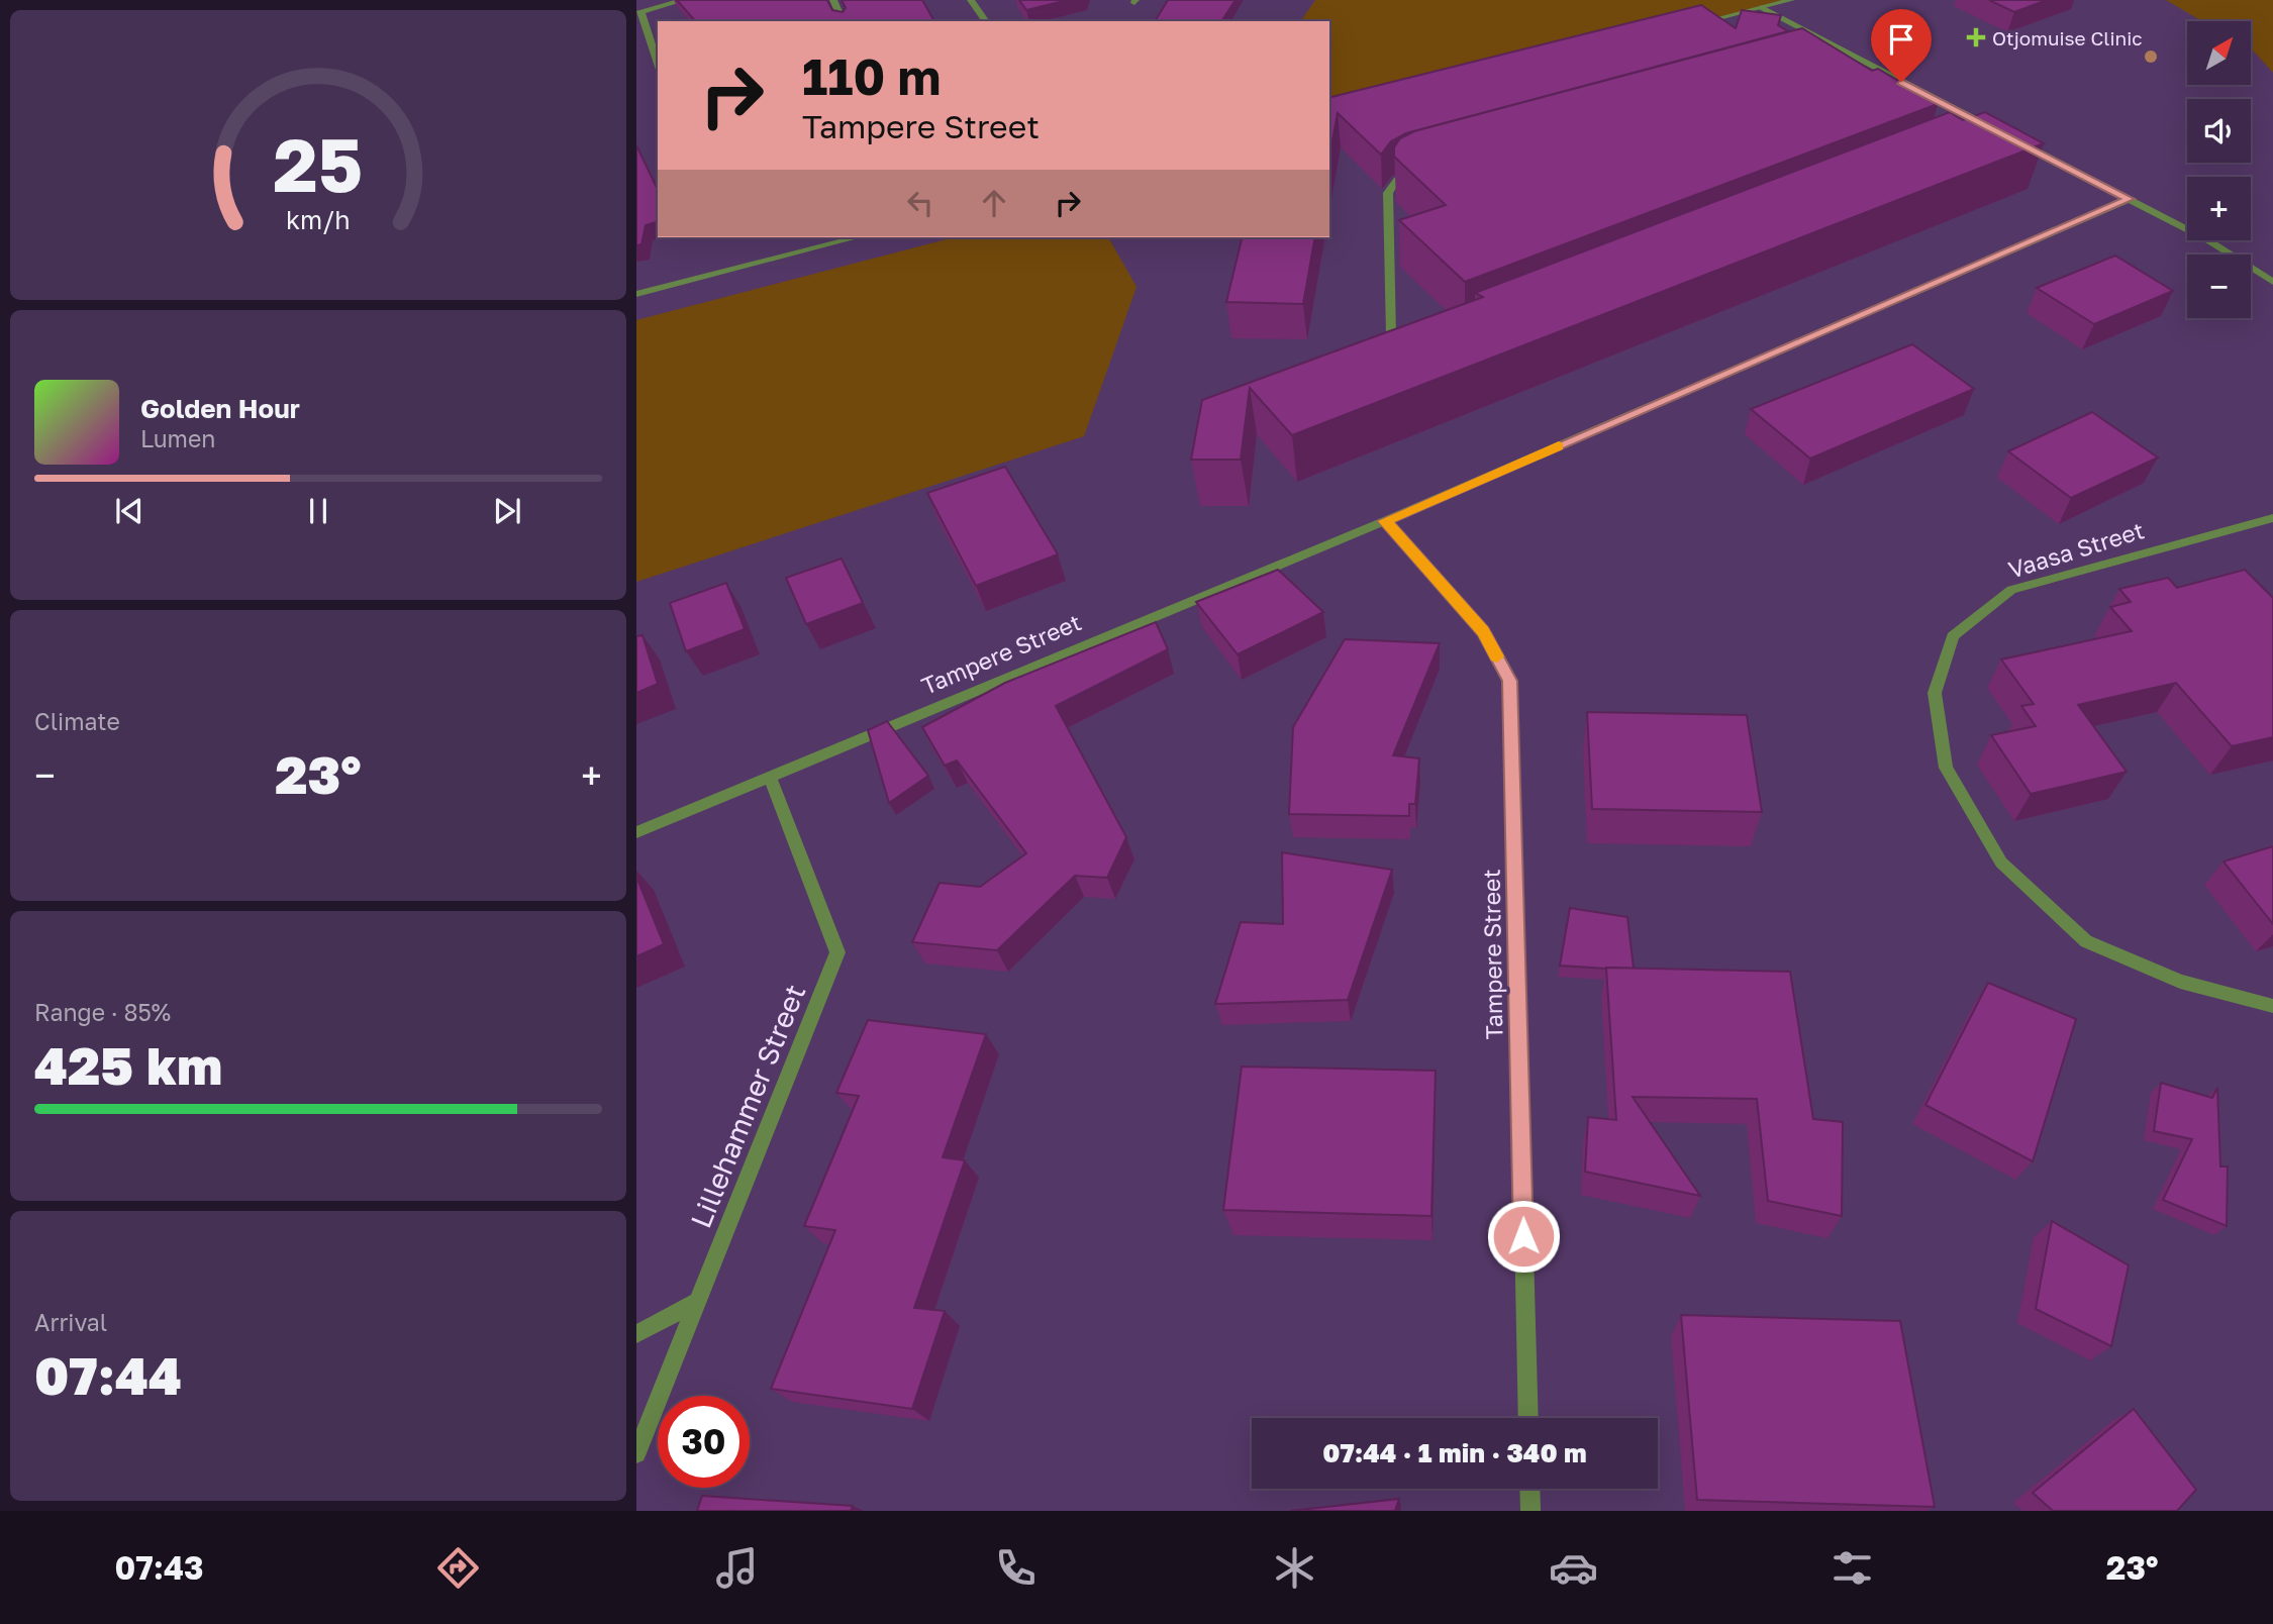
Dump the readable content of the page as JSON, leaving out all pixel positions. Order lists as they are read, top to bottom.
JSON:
{
  "streets": {
    "street": ["Vaasa Street", "Tampere Street", "Lillehammer Street"]
  },
  "crossings": [
    ["Tampere Street", "Lillehammer Street"]
  ],
  "places": {
    "health": ["Otjomuise Clinic"]
  },
  "north": "top right",
  "page": {
    "map_buttons": ["+", "−"],
    "turn": ["110 m", "Tampere Street"],
    "song": ["Golden Hour", "Lumen"],
    "tile": [
      "Climate",
      ["Range · 85%", "425 km"],
      ["Arrival", "07:44"]
    ],
    "heat": ["−", "23°", "+"],
    "limit": "30",
    "trip": "07:44 · 1 min · 340 m",
    "tabs": ["07:43", "23°"],
    "gauge": ["25", "km/h"]
  }
}
